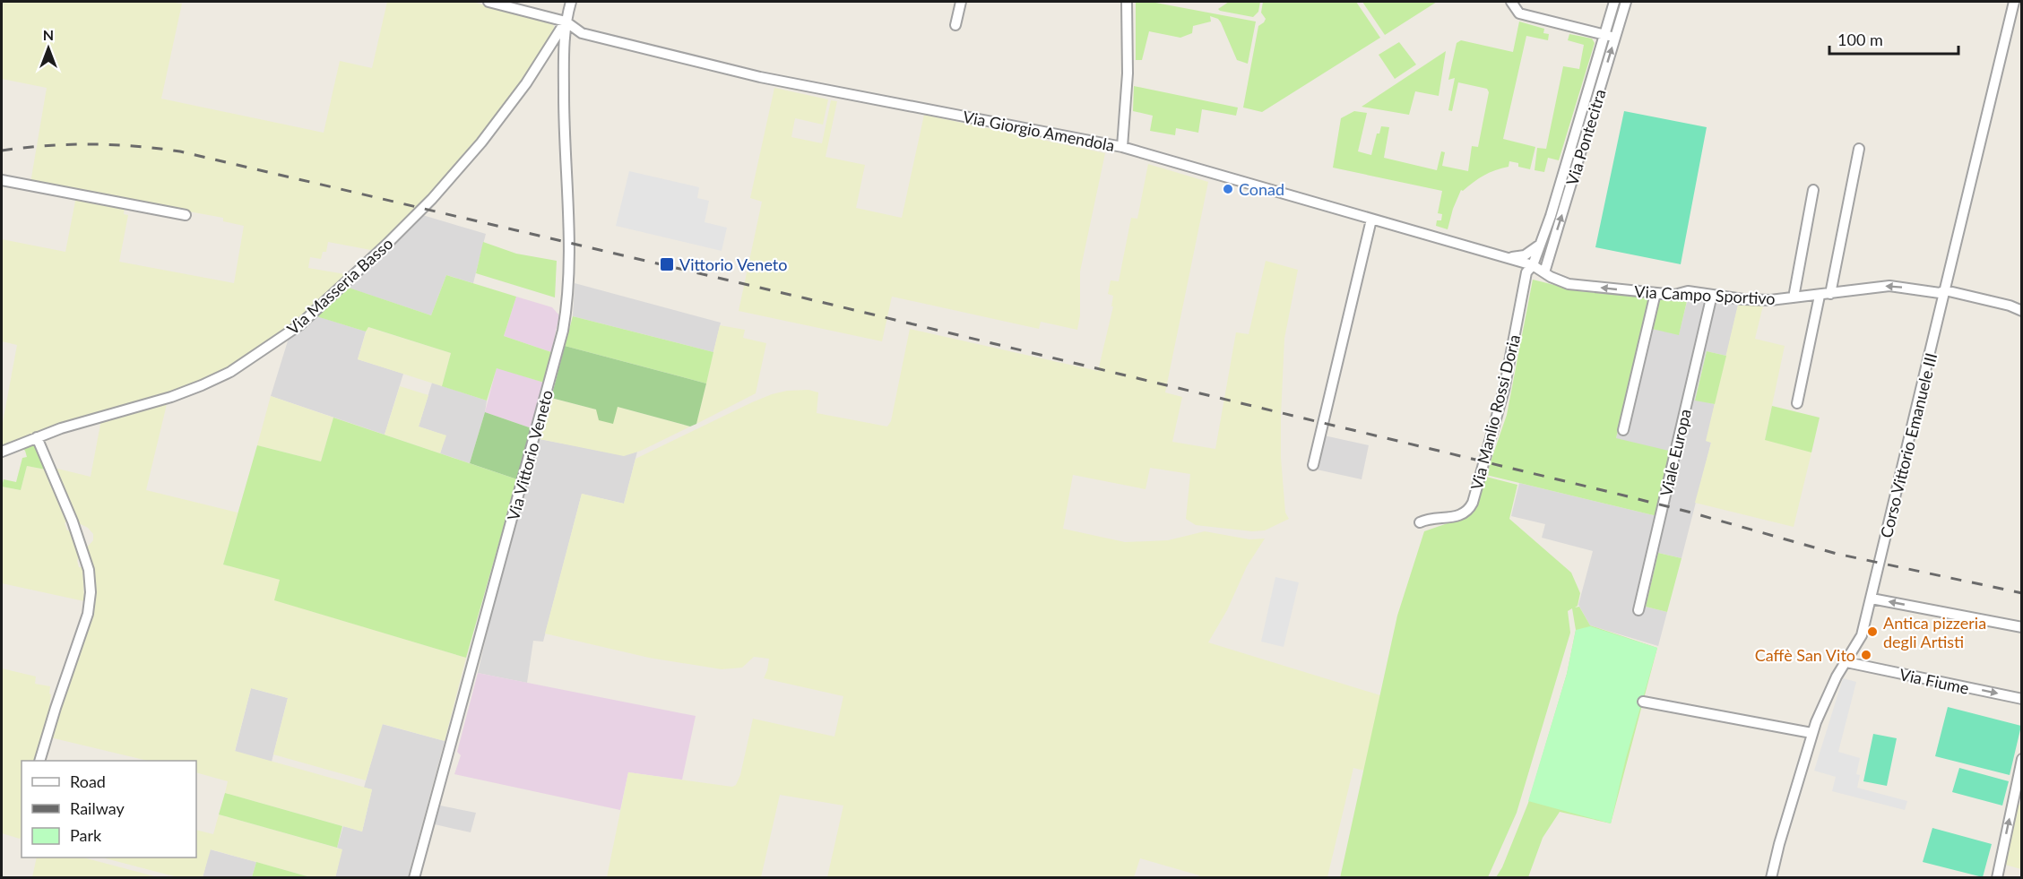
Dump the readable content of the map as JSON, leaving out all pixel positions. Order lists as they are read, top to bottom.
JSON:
{
  "streets": {
    "street": [
      "Via Giorgio Amendola",
      "Via Pontecitra",
      "Via Masseria Basso",
      "Via Campo Sportivo",
      "Via Manlio Rossi Doria",
      "Corso Vittorio Emanuele III",
      "Viale Europa",
      "Via Vittorio Veneto",
      "Via Fiume"
    ]
  },
  "crossings": [
    ["Via Giorgio Amendola", "Via Pontecitra"],
    ["Via Giorgio Amendola", "Via Masseria Basso"],
    ["Via Giorgio Amendola", "Via Campo Sportivo"],
    ["Via Giorgio Amendola", "Via Manlio Rossi Doria"],
    ["Via Giorgio Amendola", "Via Vittorio Veneto"],
    ["Via Pontecitra", "Via Campo Sportivo"],
    ["Via Pontecitra", "Via Manlio Rossi Doria"],
    ["Via Masseria Basso", "Via Vittorio Veneto"],
    ["Via Campo Sportivo", "Via Manlio Rossi Doria"],
    ["Via Campo Sportivo", "Corso Vittorio Emanuele III"],
    ["Via Campo Sportivo", "Viale Europa"],
    ["Corso Vittorio Emanuele III", "Via Fiume"]
  ],
  "one_way": ["Via Campo Sportivo"],
  "places": {
    "other": ["Conad", "Antica pizzeria degli Artisti", "Caffè San Vito"],
    "transit": ["Vittorio Veneto"]
  },
  "legend": ["Road", "Railway", "Park"],
  "scale_bar": "100 m",
  "north": "top"
}
